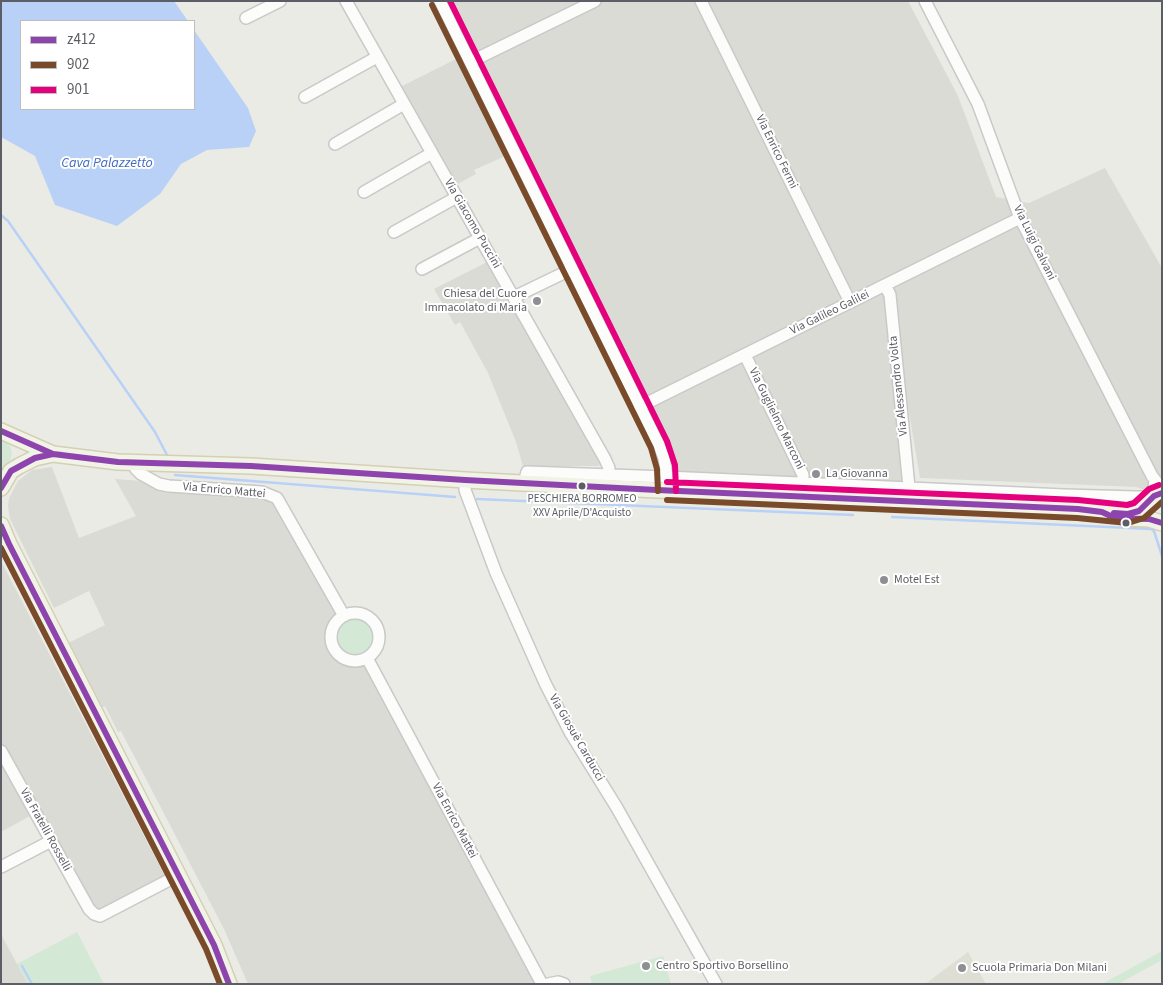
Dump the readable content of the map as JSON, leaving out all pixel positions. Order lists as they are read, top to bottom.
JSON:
{
  "streets": {
    "street": [
      "Via Enrico Fermi",
      "Via Giacomo Puccini",
      "Via Luigi Galvani",
      "Via Galileo Galilei",
      "Via Alessandro Volta",
      "Via Guglielmo Marconi",
      "Via Enrico Mattei",
      "Via Giosuè Carducci",
      "Via Fratelli Rosselli"
    ]
  },
  "crossings": [
    ["Via Enrico Fermi", "Via Galileo Galilei"],
    ["Via Luigi Galvani", "Via Galileo Galilei"],
    ["Via Galileo Galilei", "Via Alessandro Volta"],
    ["Via Galileo Galilei", "Via Guglielmo Marconi"]
  ],
  "water": ["Cava Palazzetto"],
  "places": [
    "Chiesa del Cuore Immacolato di Maria",
    "La Giovanna",
    "PESCHIERA BORROMEO XXV Aprile/D'Acquisto",
    "Motel Est",
    "Centro Sportivo Borsellino",
    "Scuola Primaria Don Milani"
  ],
  "lines": ["transit line 901", "transit line 902", "transit line z412"],
  "legend": ["z412", "902", "901"]
}
